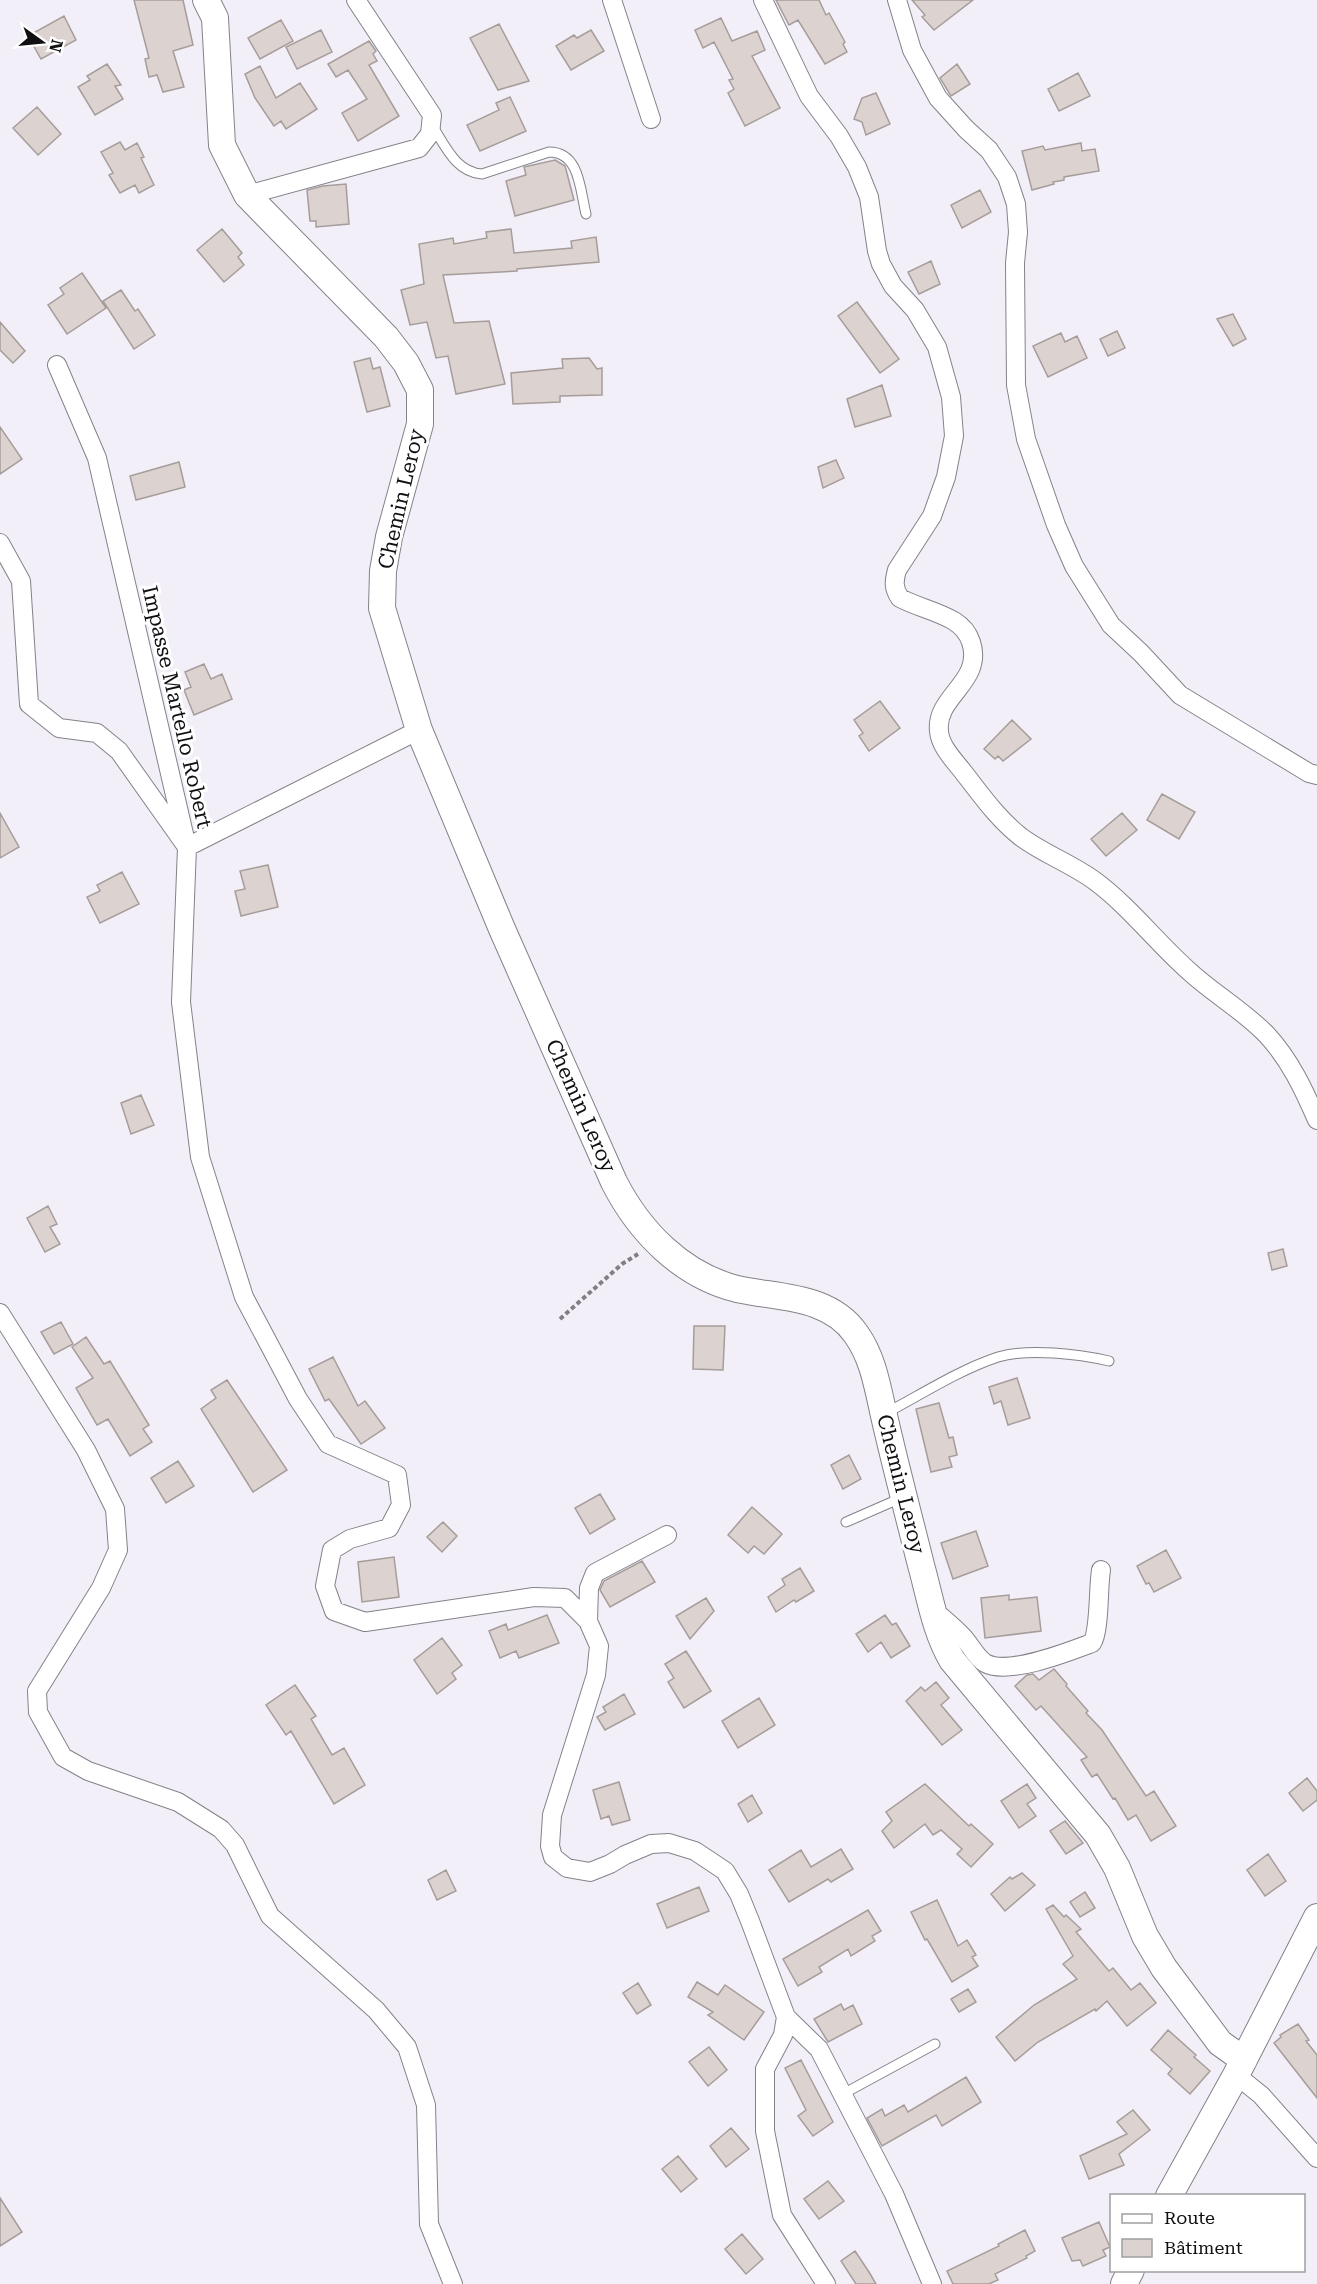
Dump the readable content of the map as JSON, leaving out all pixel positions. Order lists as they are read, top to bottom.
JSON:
{
  "streets": {
    "street": ["Chemin Leroy", "Impasse Martello Robert"]
  },
  "crossings": [
    ["Chemin Leroy", "Impasse Martello Robert"]
  ],
  "legend": ["Route", "Bâtiment"],
  "north": "right"
}
